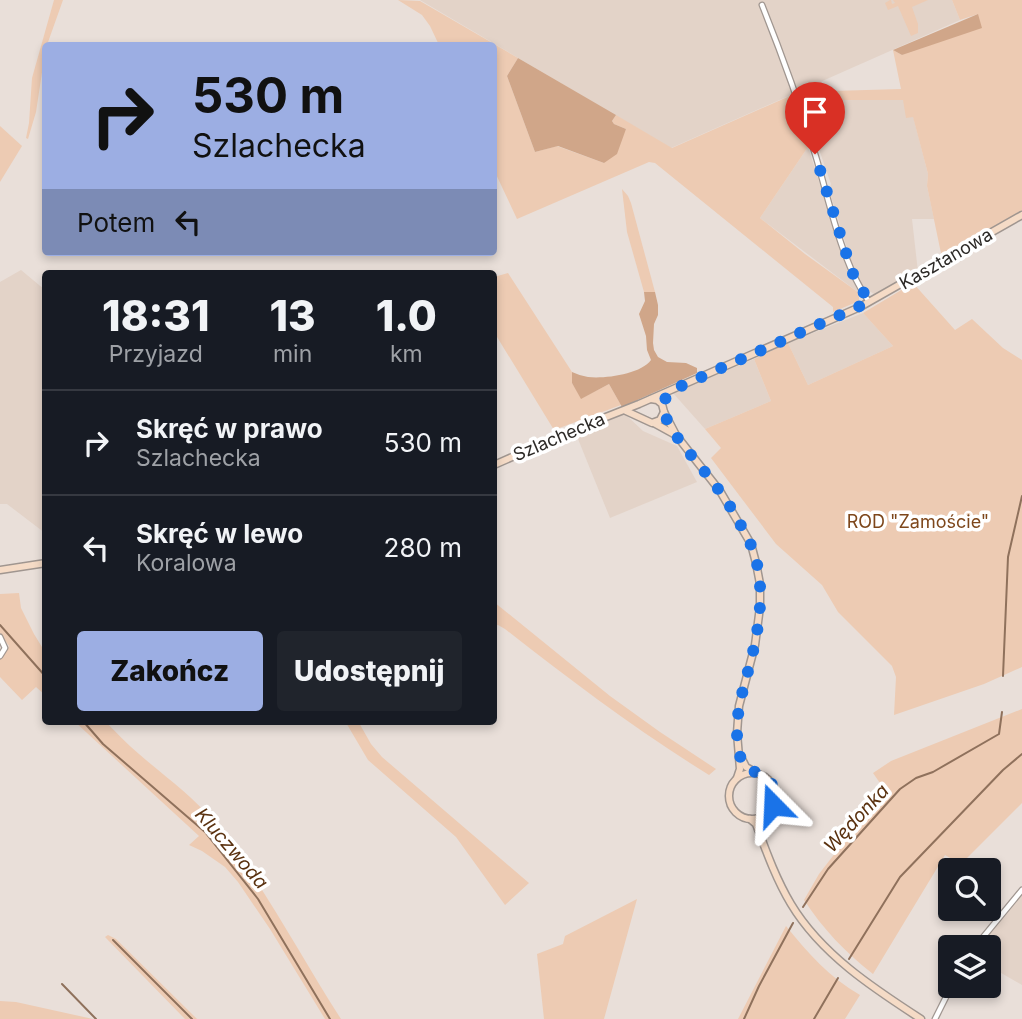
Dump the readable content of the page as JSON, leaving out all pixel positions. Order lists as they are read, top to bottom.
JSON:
{
  "streets": {
    "street": ["Kasztanowa", "Szlachecka"]
  },
  "crossings": [
    ["Kasztanowa", "Szlachecka"]
  ],
  "water": ["Wędonka", "Kluczwoda"],
  "parks": ["ROD \"Zamoście\""],
  "page": {
    "turn": ["530 m", "Szlachecka"],
    "then": "Potem",
    "eta": [
      "18:31",
      "Przyjazd",
      "13",
      "min",
      "1.0",
      "km"
    ],
    "list": [
      {
        "name": "Skręć w prawo",
        "note": "Szlachecka",
        "value": "530 m"
      },
      {
        "name": "Skręć w lewo",
        "note": "Koralowa",
        "value": "280 m"
      }
    ],
    "buttons": ["Zakończ", "Udostępnij"]
  }
}
